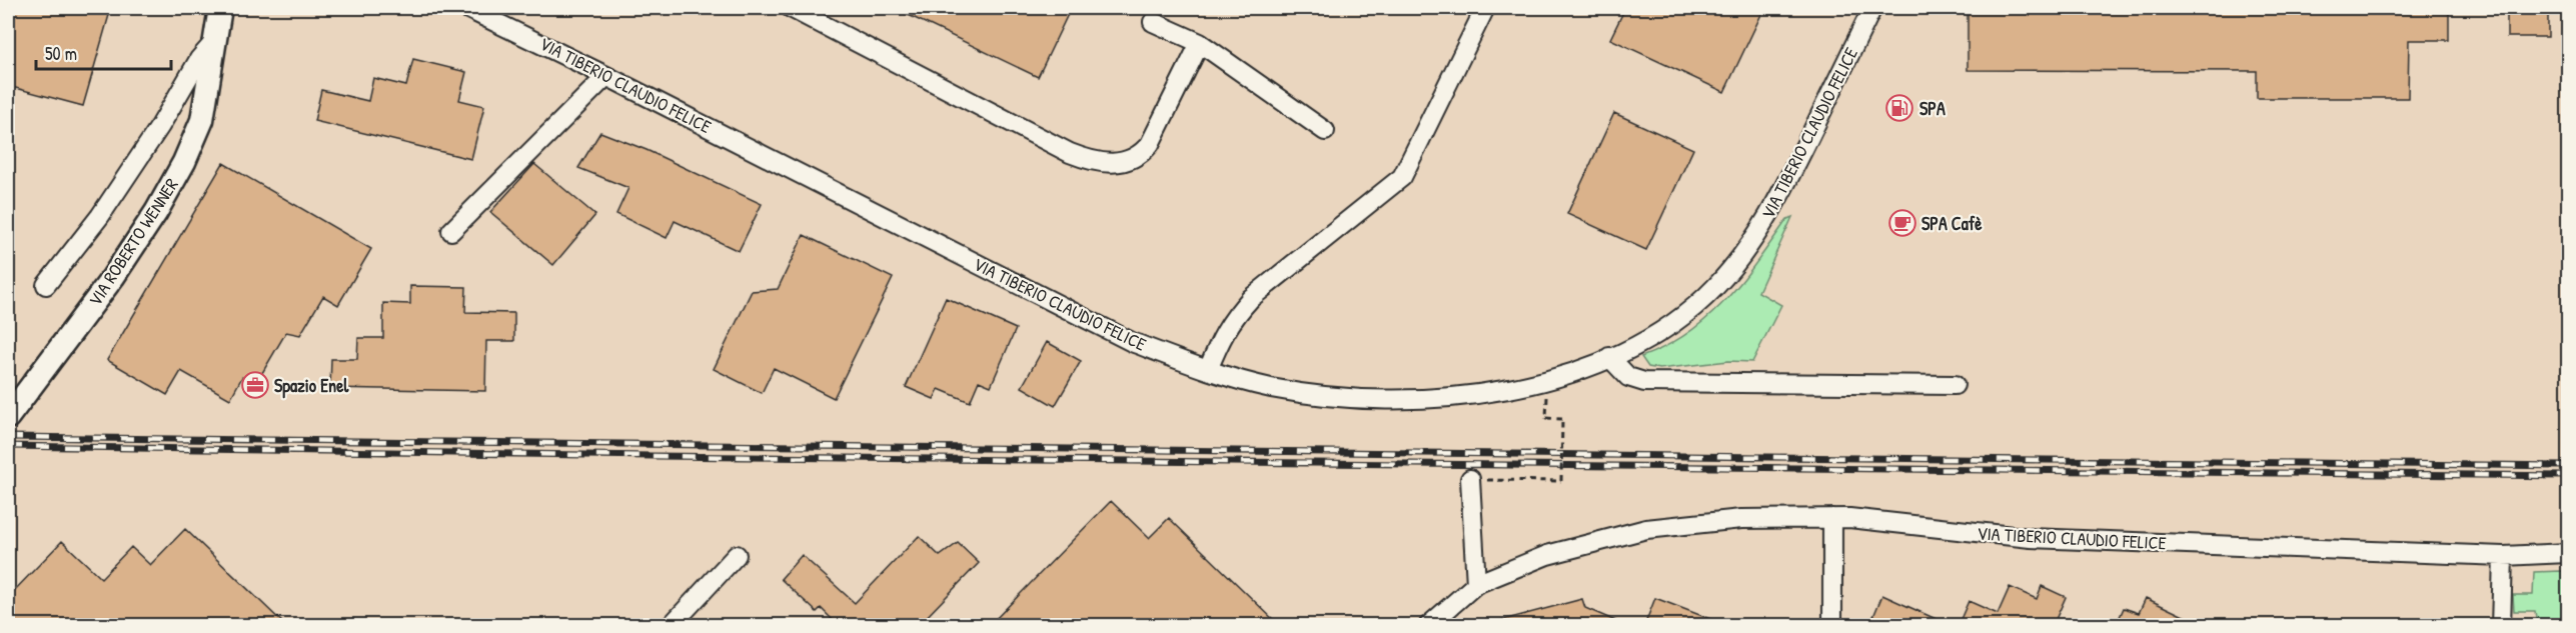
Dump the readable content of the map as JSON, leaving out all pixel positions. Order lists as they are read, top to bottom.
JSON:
{
  "streets": {
    "main road": ["VIA ROBERTO WENNER"],
    "street": ["VIA TIBERIO CLAUDIO FELICE"]
  },
  "places": {
    "fuel station": ["SPA"],
    "cafe": ["SPA Cafè"],
    "office": ["Spazio Enel"]
  },
  "scale_bar": "50 m"
}
